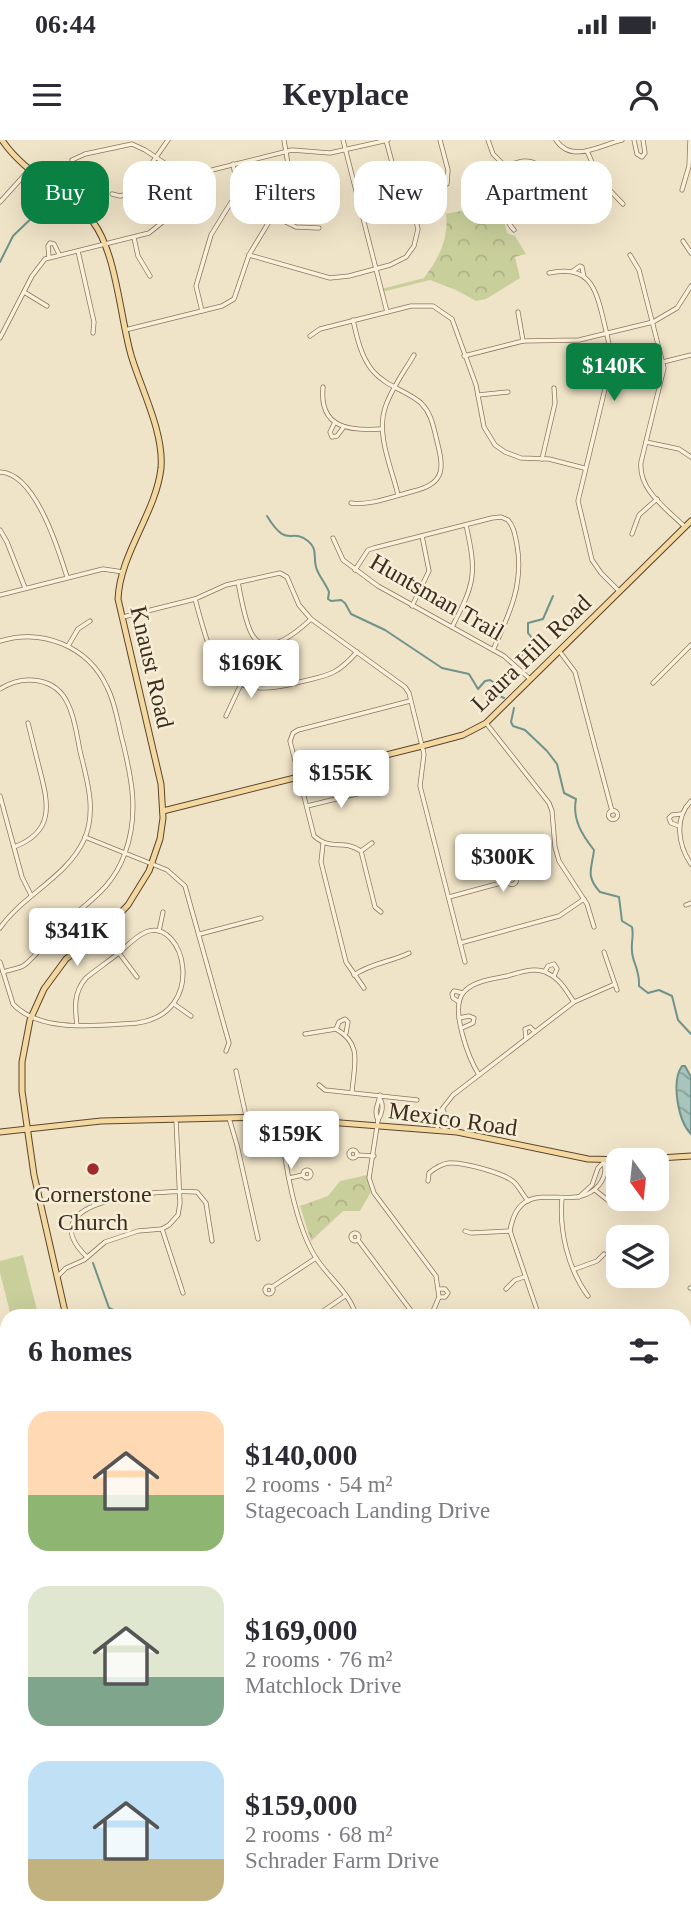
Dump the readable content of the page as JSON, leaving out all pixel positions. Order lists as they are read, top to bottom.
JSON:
{
  "streets": {
    "main road": ["Laura Hill Road", "Knaust Road", "Mexico Road"],
    "street": ["Huntsman Trail"]
  },
  "crossings": [
    ["Huntsman Trail", "Laura Hill Road"],
    ["Laura Hill Road", "Knaust Road"],
    ["Knaust Road", "Mexico Road"]
  ],
  "places": ["Cornerstone Church"],
  "north": "bottom",
  "page": {
    "status": "06:44",
    "header": "Keyplace",
    "chip": [
      "Buy",
      "Rent",
      "Filters",
      "New",
      "Apartment"
    ],
    "price": [
      "$140K",
      "$169K",
      "$155K",
      "$300K",
      "$341K",
      "$159K"
    ],
    "heading": "6 homes",
    "list": [
      {
        "name": "$140,000",
        "note": "2 rooms · 54 m² · Stagecoach Landing Drive"
      },
      {
        "name": "$169,000",
        "note": "2 rooms · 76 m² · Matchlock Drive"
      },
      {
        "name": "$159,000",
        "note": "2 rooms · 68 m² · Schrader Farm Drive"
      }
    ]
  }
}
